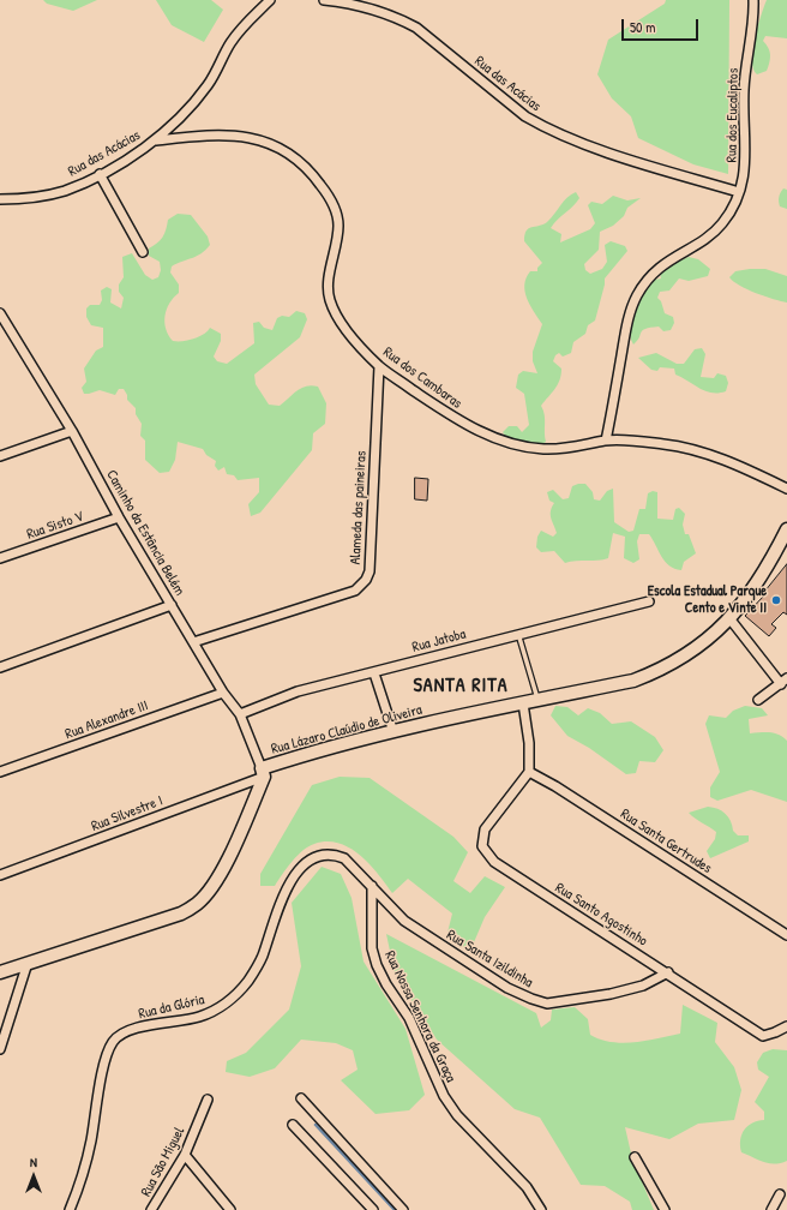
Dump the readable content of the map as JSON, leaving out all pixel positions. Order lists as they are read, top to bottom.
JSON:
{
  "streets": {
    "street": [
      "Rua das Acácias",
      "Rua dos Eucaliptos",
      "Rua dos Cambaras",
      "Alameda das paineiras",
      "Rua Sisto V",
      "Caminho da Estância Belém",
      "Rua Jatoba",
      "Rua Alexandre III",
      "Rua Lázaro Claúdio de Oliveira",
      "Rua Silvestre I",
      "Rua Santa Gertrudes",
      "Rua Santo Agostinho",
      "Rua Santa Izildinha",
      "Rua da Glória",
      "Rua Nossa Senhora da Graça",
      "Rua São Miguel"
    ]
  },
  "crossings": [
    ["Rua das Acácias", "Rua dos Eucaliptos"],
    ["Rua das Acácias", "Rua dos Cambaras"],
    ["Rua dos Eucaliptos", "Rua dos Cambaras"],
    ["Rua dos Cambaras", "Alameda das paineiras"],
    ["Alameda das paineiras", "Caminho da Estância Belém"],
    ["Rua Sisto V", "Caminho da Estância Belém"],
    ["Caminho da Estância Belém", "Rua Jatoba"],
    ["Caminho da Estância Belém", "Rua Alexandre III"],
    ["Caminho da Estância Belém", "Rua Lázaro Claúdio de Oliveira"],
    ["Caminho da Estância Belém", "Rua Silvestre I"],
    ["Rua Lázaro Claúdio de Oliveira", "Rua Silvestre I"],
    ["Rua Santa Gertrudes", "Rua Santo Agostinho"],
    ["Rua Santo Agostinho", "Rua Santa Izildinha"],
    ["Rua Santa Izildinha", "Rua da Glória"],
    ["Rua Santa Izildinha", "Rua Nossa Senhora da Graça"],
    ["Rua da Glória", "Rua Nossa Senhora da Graça"]
  ],
  "districts": ["SANTA RITA"],
  "places": ["Escola Estadual Parque Cento e Vinte II"],
  "scale_bar": "50 m",
  "north": "top"
}
